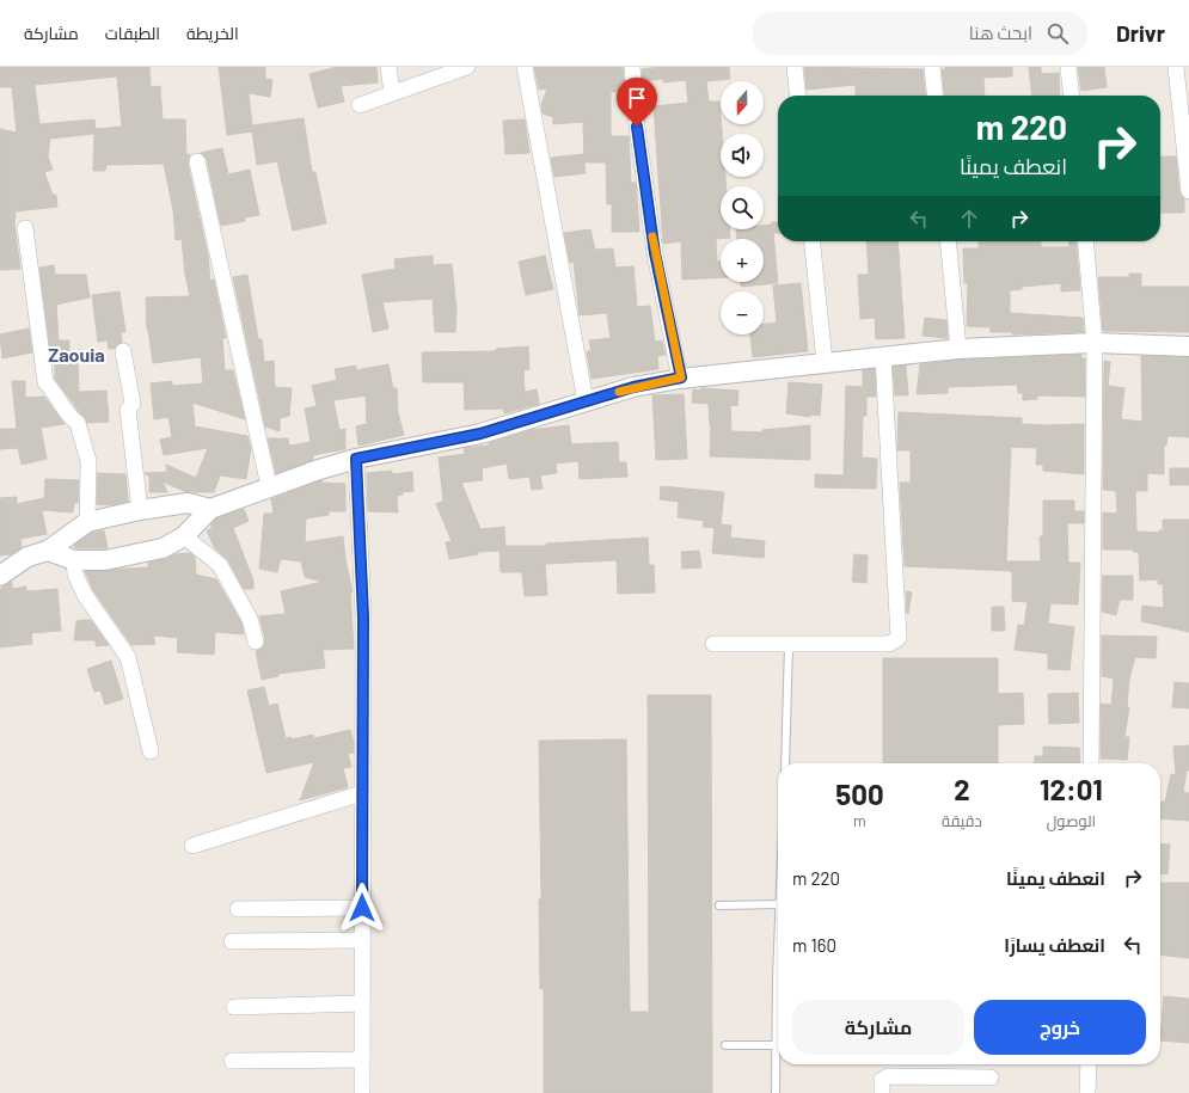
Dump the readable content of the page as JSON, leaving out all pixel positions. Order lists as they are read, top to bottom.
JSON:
{
  "districts": ["Zaouia"],
  "north": "bottom",
  "page": {
    "header": "Drivr",
    "search": "ابحث هنا",
    "nav": ["الخريطة", "الطبقات", "مشاركة"],
    "map_buttons": ["+", "−"],
    "turn": ["220 m", "انعطف يمينًا"],
    "eta": [
      "12:01",
      "الوصول",
      "2",
      "دقيقة",
      "500",
      "m"
    ],
    "list": [
      {
        "name": "انعطف يمينًا",
        "value": "220 m"
      },
      {
        "name": "انعطف يسارًا",
        "value": "160 m"
      }
    ],
    "buttons": ["خروج", "مشاركة"]
  }
}
